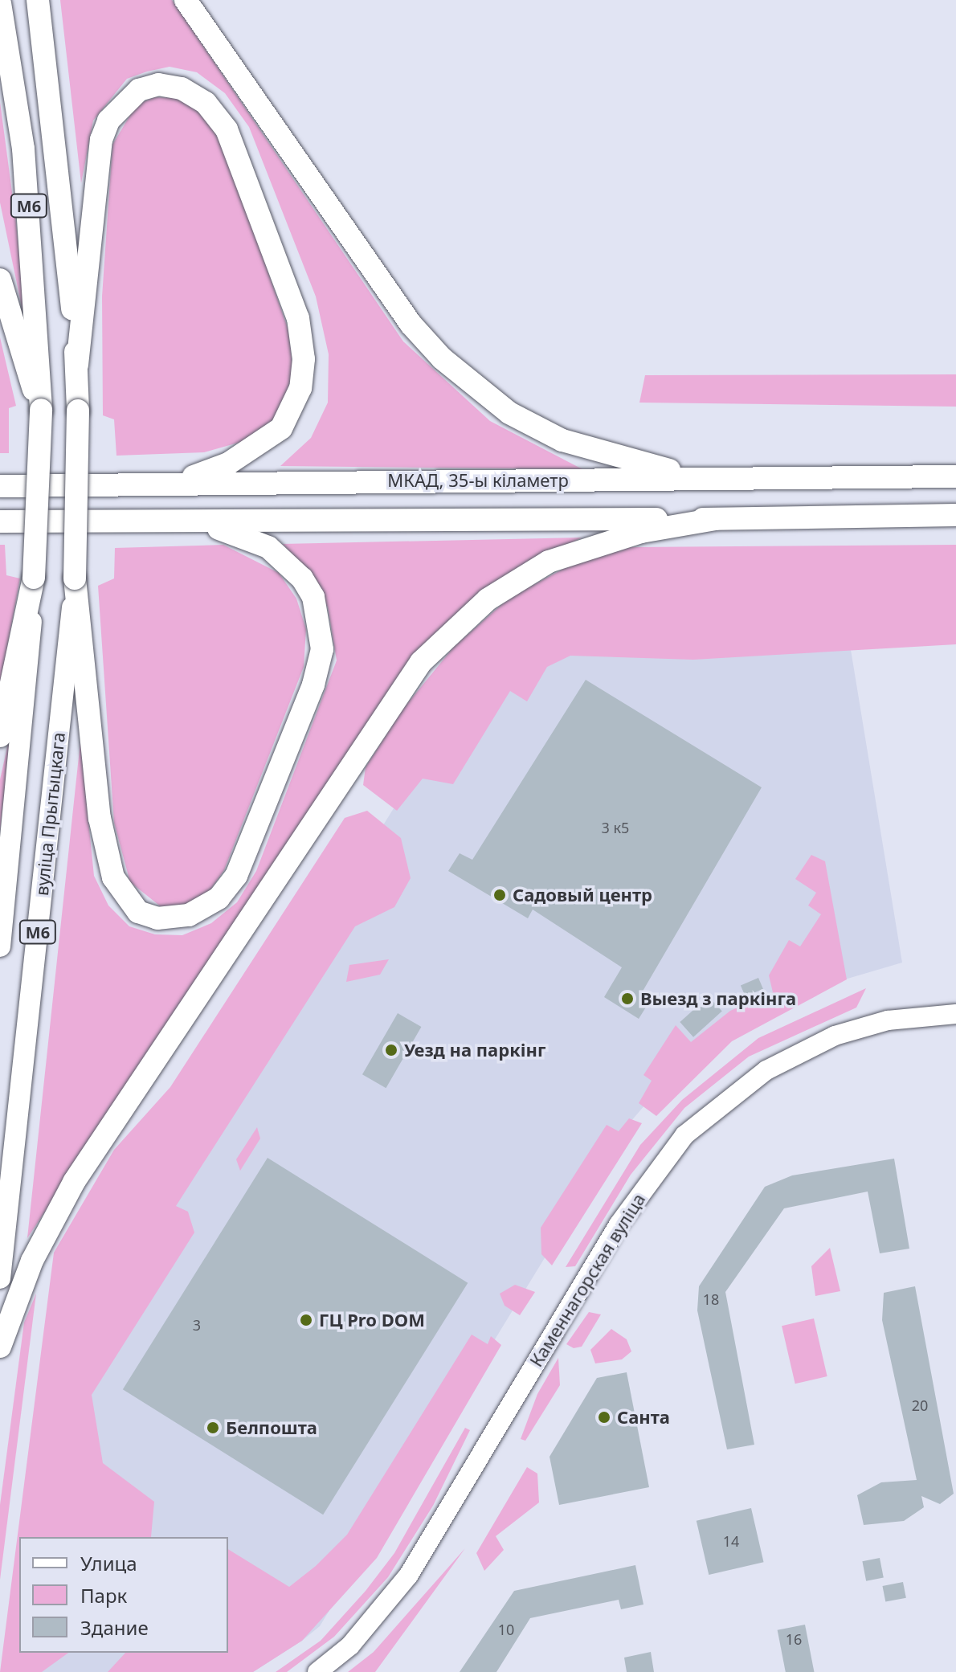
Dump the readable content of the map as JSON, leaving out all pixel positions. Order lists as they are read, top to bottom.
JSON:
{
  "streets": {
    "highway": ["М6", "МКАД, 35-ы кіламетр"],
    "main road": ["вуліца Прытыцкага", "Каменнагорская вуліца"]
  },
  "crossings": [
    ["М6", "вуліца Прытыцкага"]
  ],
  "places": [
    "Садовый центр",
    "Выезд з паркінга",
    "Уезд на паркінг",
    "ГЦ Pro DOM",
    "Санта",
    "Белпошта"
  ],
  "house_numbers": [
    "3 к5",
    "18",
    "3",
    "20",
    "14",
    "10",
    "16"
  ],
  "legend": ["Улица", "Парк", "Здание"]
}
